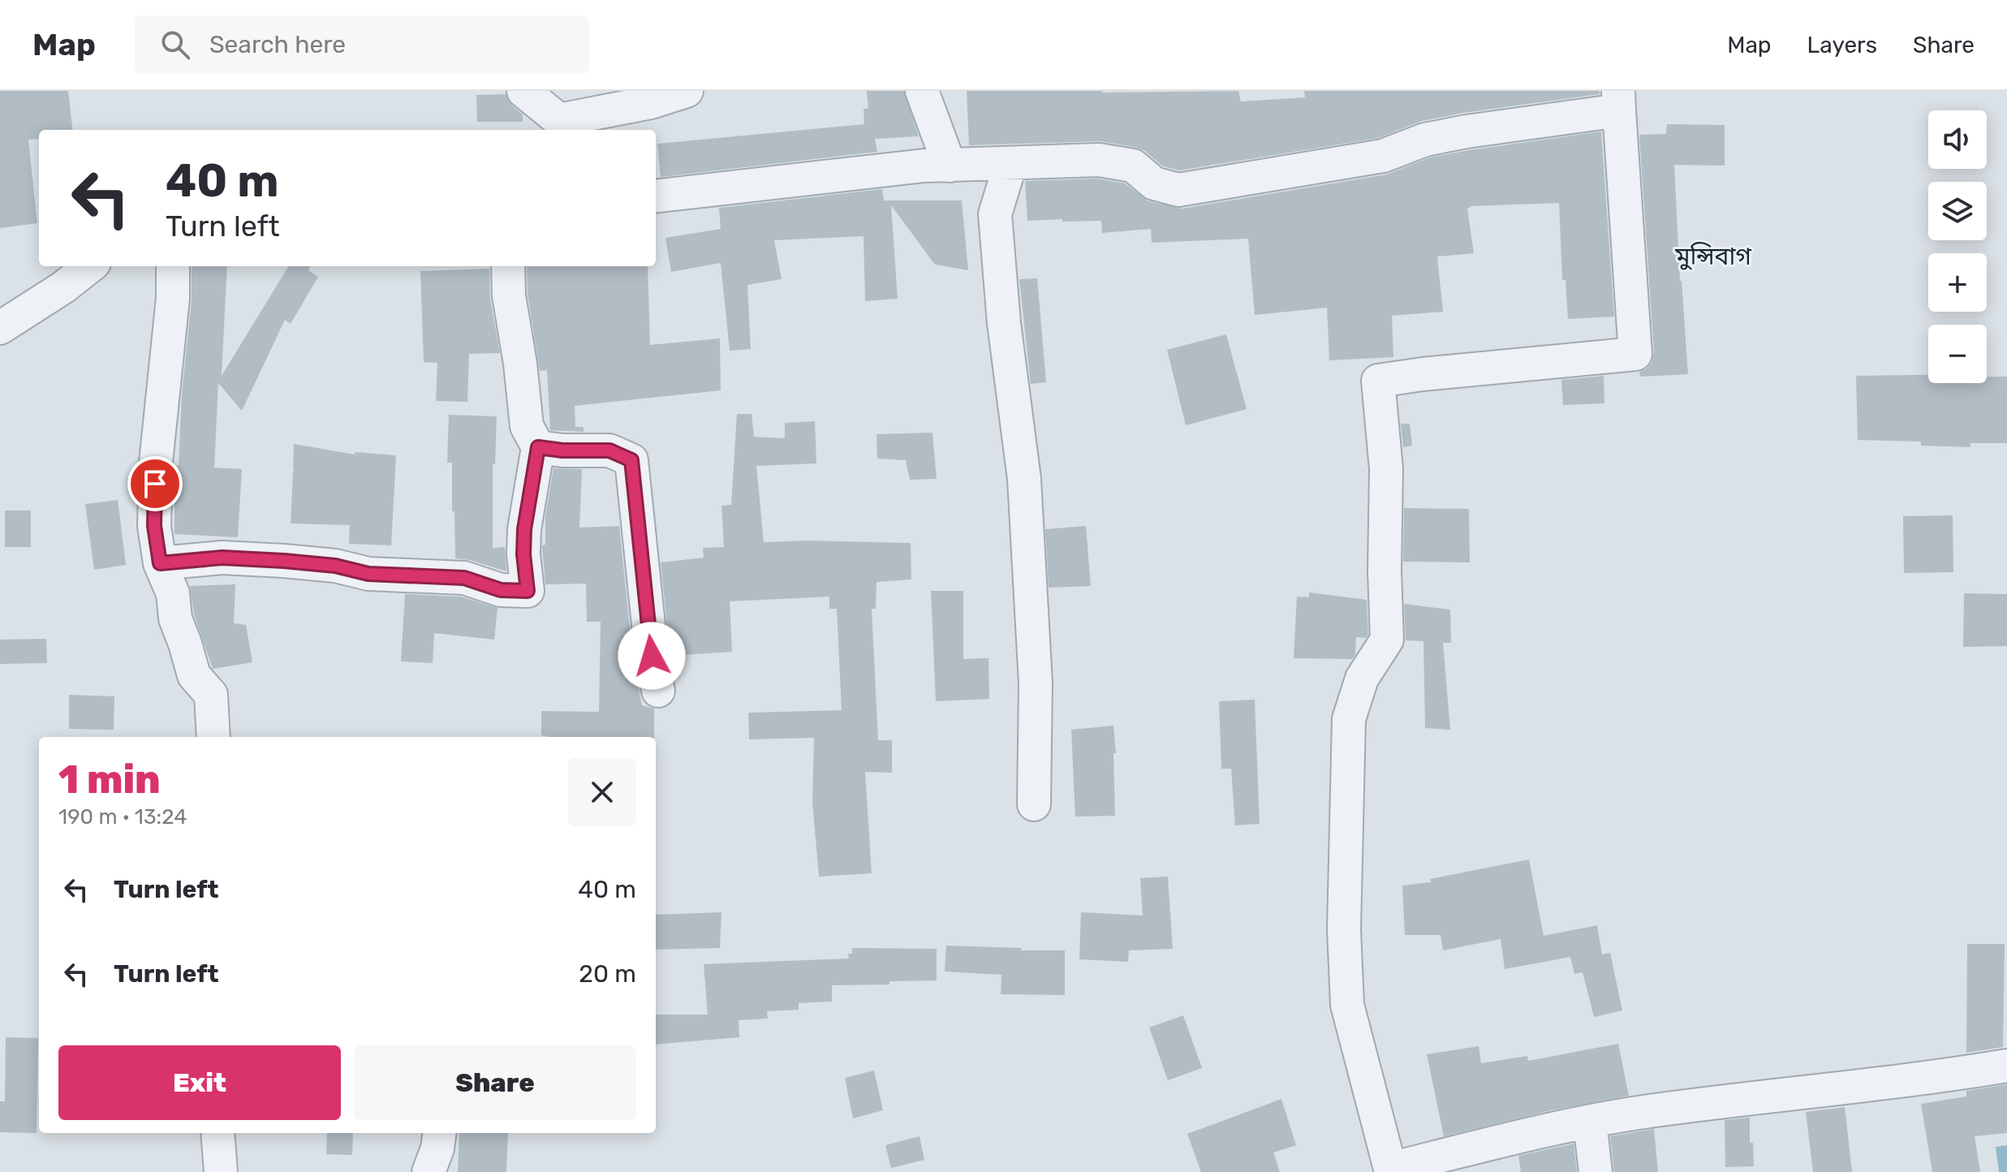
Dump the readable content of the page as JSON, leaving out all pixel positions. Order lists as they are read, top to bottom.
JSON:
{
  "districts": ["মুন্সিবাগ"],
  "page": {
    "header": "Map",
    "search": "Search here",
    "nav": ["Map", "Layers", "Share"],
    "map_buttons": ["+", "−"],
    "turn": ["40 m", "Turn left"],
    "heading": ["1 min", "190 m · 13:24"],
    "list": [
      {
        "name": "Turn left",
        "value": "40 m"
      },
      {
        "name": "Turn left",
        "value": "20 m"
      }
    ],
    "buttons": ["Exit", "Share"]
  }
}
